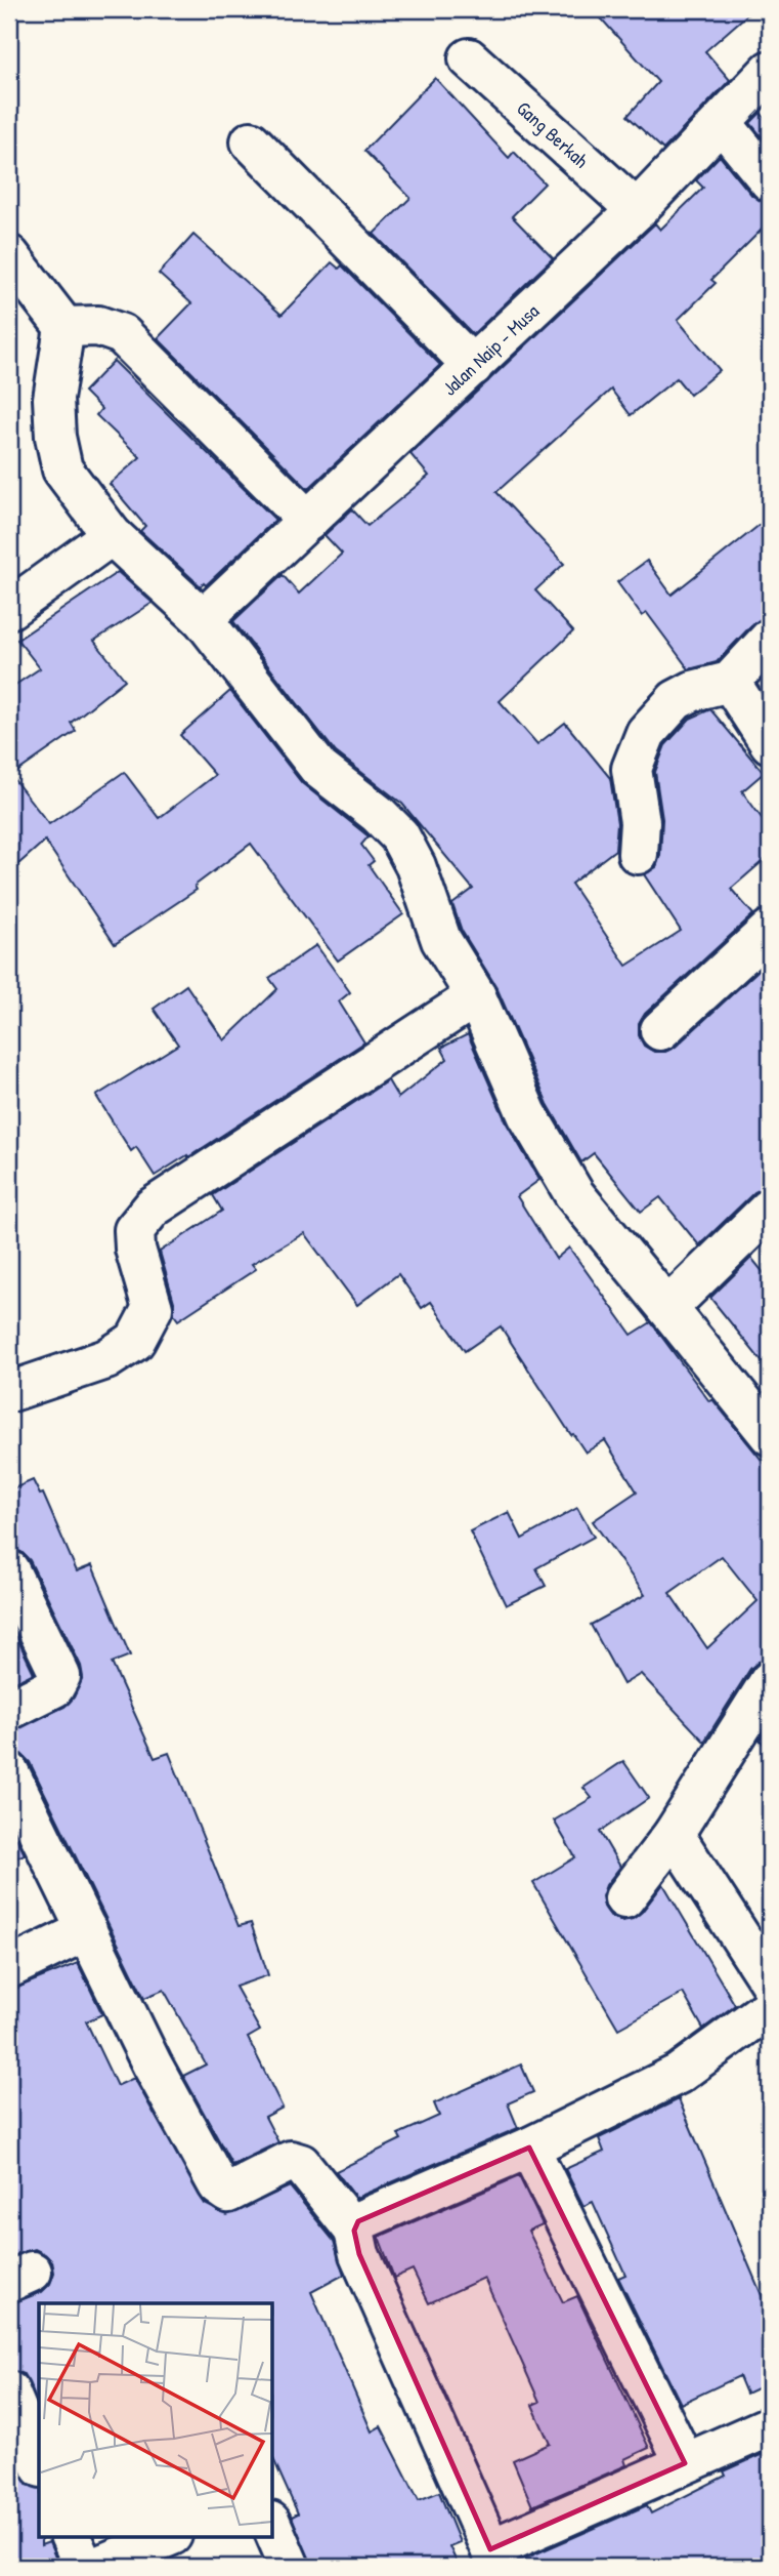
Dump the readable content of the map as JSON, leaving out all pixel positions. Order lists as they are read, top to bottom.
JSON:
{
  "streets": {
    "street": ["Gang Berkah", "Jalan Naip - Musa"]
  },
  "crossings": [
    ["Gang Berkah", "Jalan Naip - Musa"]
  ]
}
